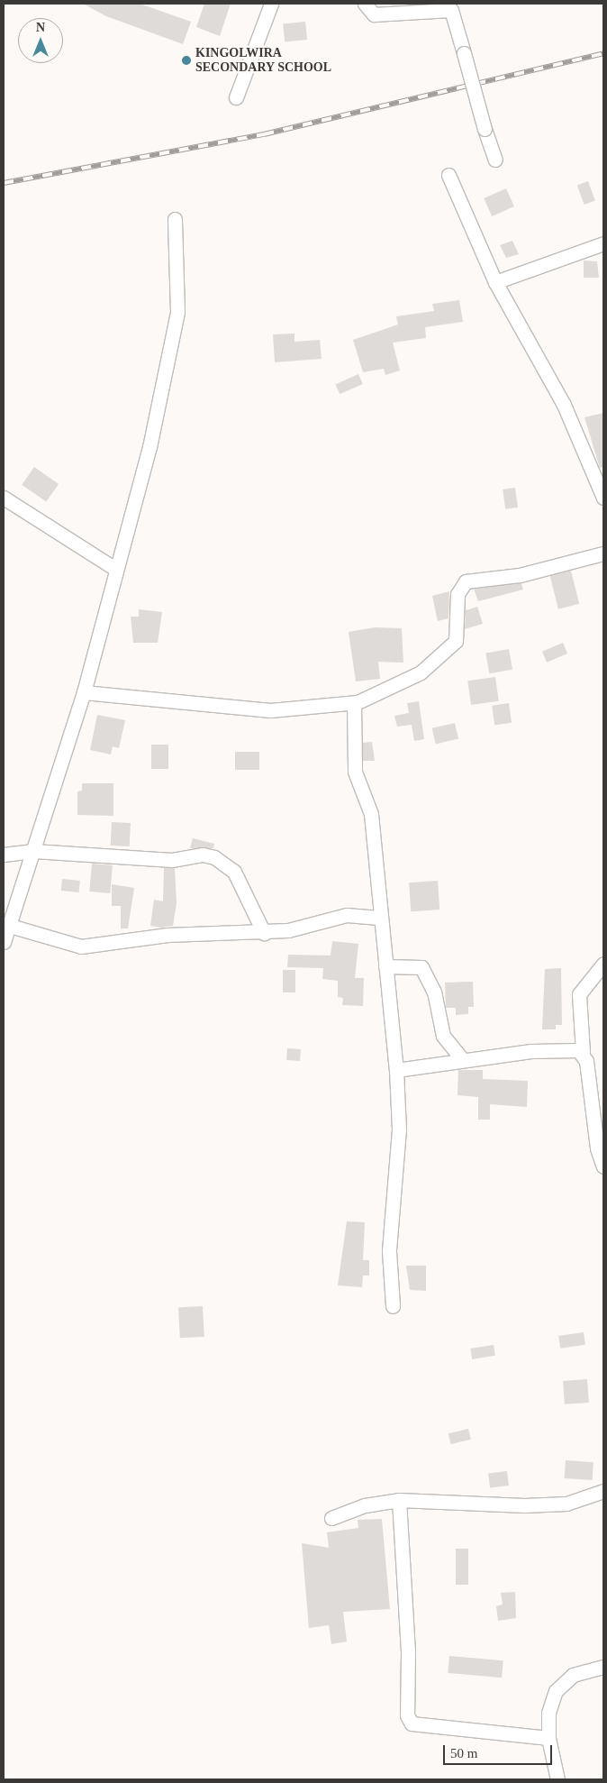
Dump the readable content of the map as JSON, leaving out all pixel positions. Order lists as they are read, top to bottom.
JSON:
{
  "places": ["KINGOLWIRA SECONDARY SCHOOL"],
  "scale_bar": "50 m",
  "north": "top"
}
